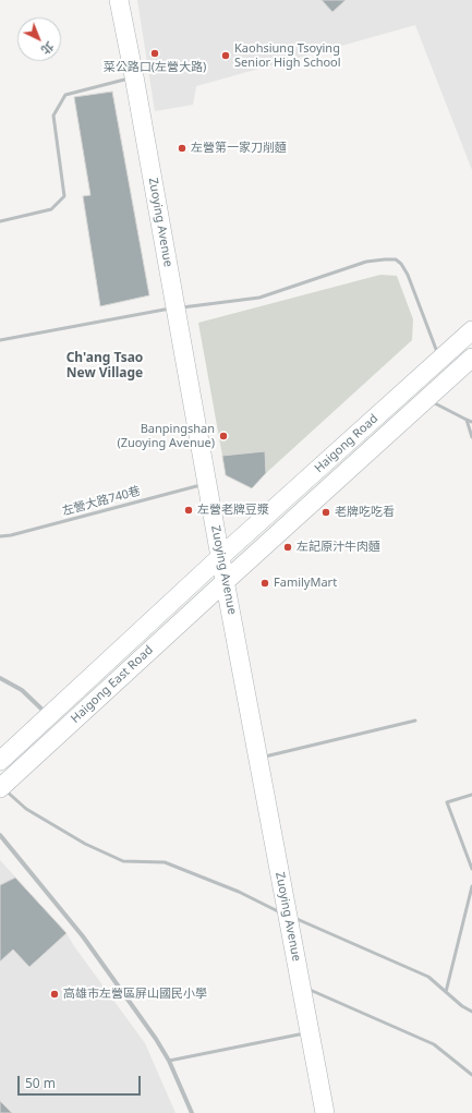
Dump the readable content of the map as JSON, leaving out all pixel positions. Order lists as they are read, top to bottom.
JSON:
{
  "streets": {
    "street": ["Zuoying Avenue", "Haigong Road", "Haigong East Road"],
    "lane": ["左營大路740巷"]
  },
  "crossings": [
    ["Zuoying Avenue", "Haigong Road"],
    ["Zuoying Avenue", "左營大路740巷"],
    ["Zuoying Avenue", "Haigong East Road"],
    ["Haigong Road", "Haigong East Road"]
  ],
  "districts": ["Ch'ang Tsao New Village"],
  "places": [
    "菜公路口(左營大路)",
    "Kaohsiung Tsoying Senior High School",
    "左營第一家刀削麵",
    "Banpingshan (Zuoying Avenue)",
    "左營老牌豆漿",
    "老牌吃吃看",
    "左記原汁牛肉麵",
    "FamilyMart",
    "高雄市左營區屏山國民小學"
  ],
  "scale_bar": "50 m",
  "north": "bottom right"
}
